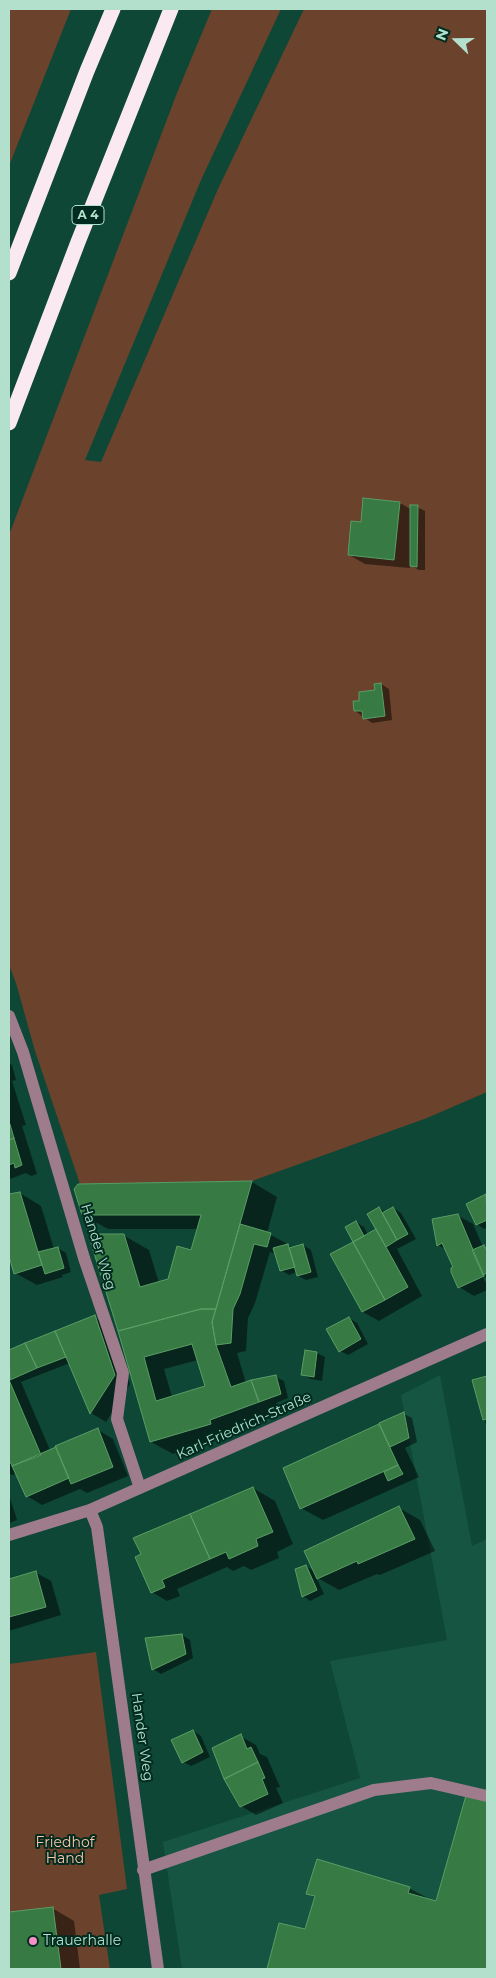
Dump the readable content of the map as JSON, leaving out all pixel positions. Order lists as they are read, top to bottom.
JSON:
{
  "streets": {
    "highway": ["A 4"],
    "street": ["Hander Weg", "Karl-Friedrich-Straße"]
  },
  "crossings": [
    ["Hander Weg", "Karl-Friedrich-Straße"]
  ],
  "parks": ["Friedhof Hand"],
  "places": ["Trauerhalle"],
  "north": "left"
}
